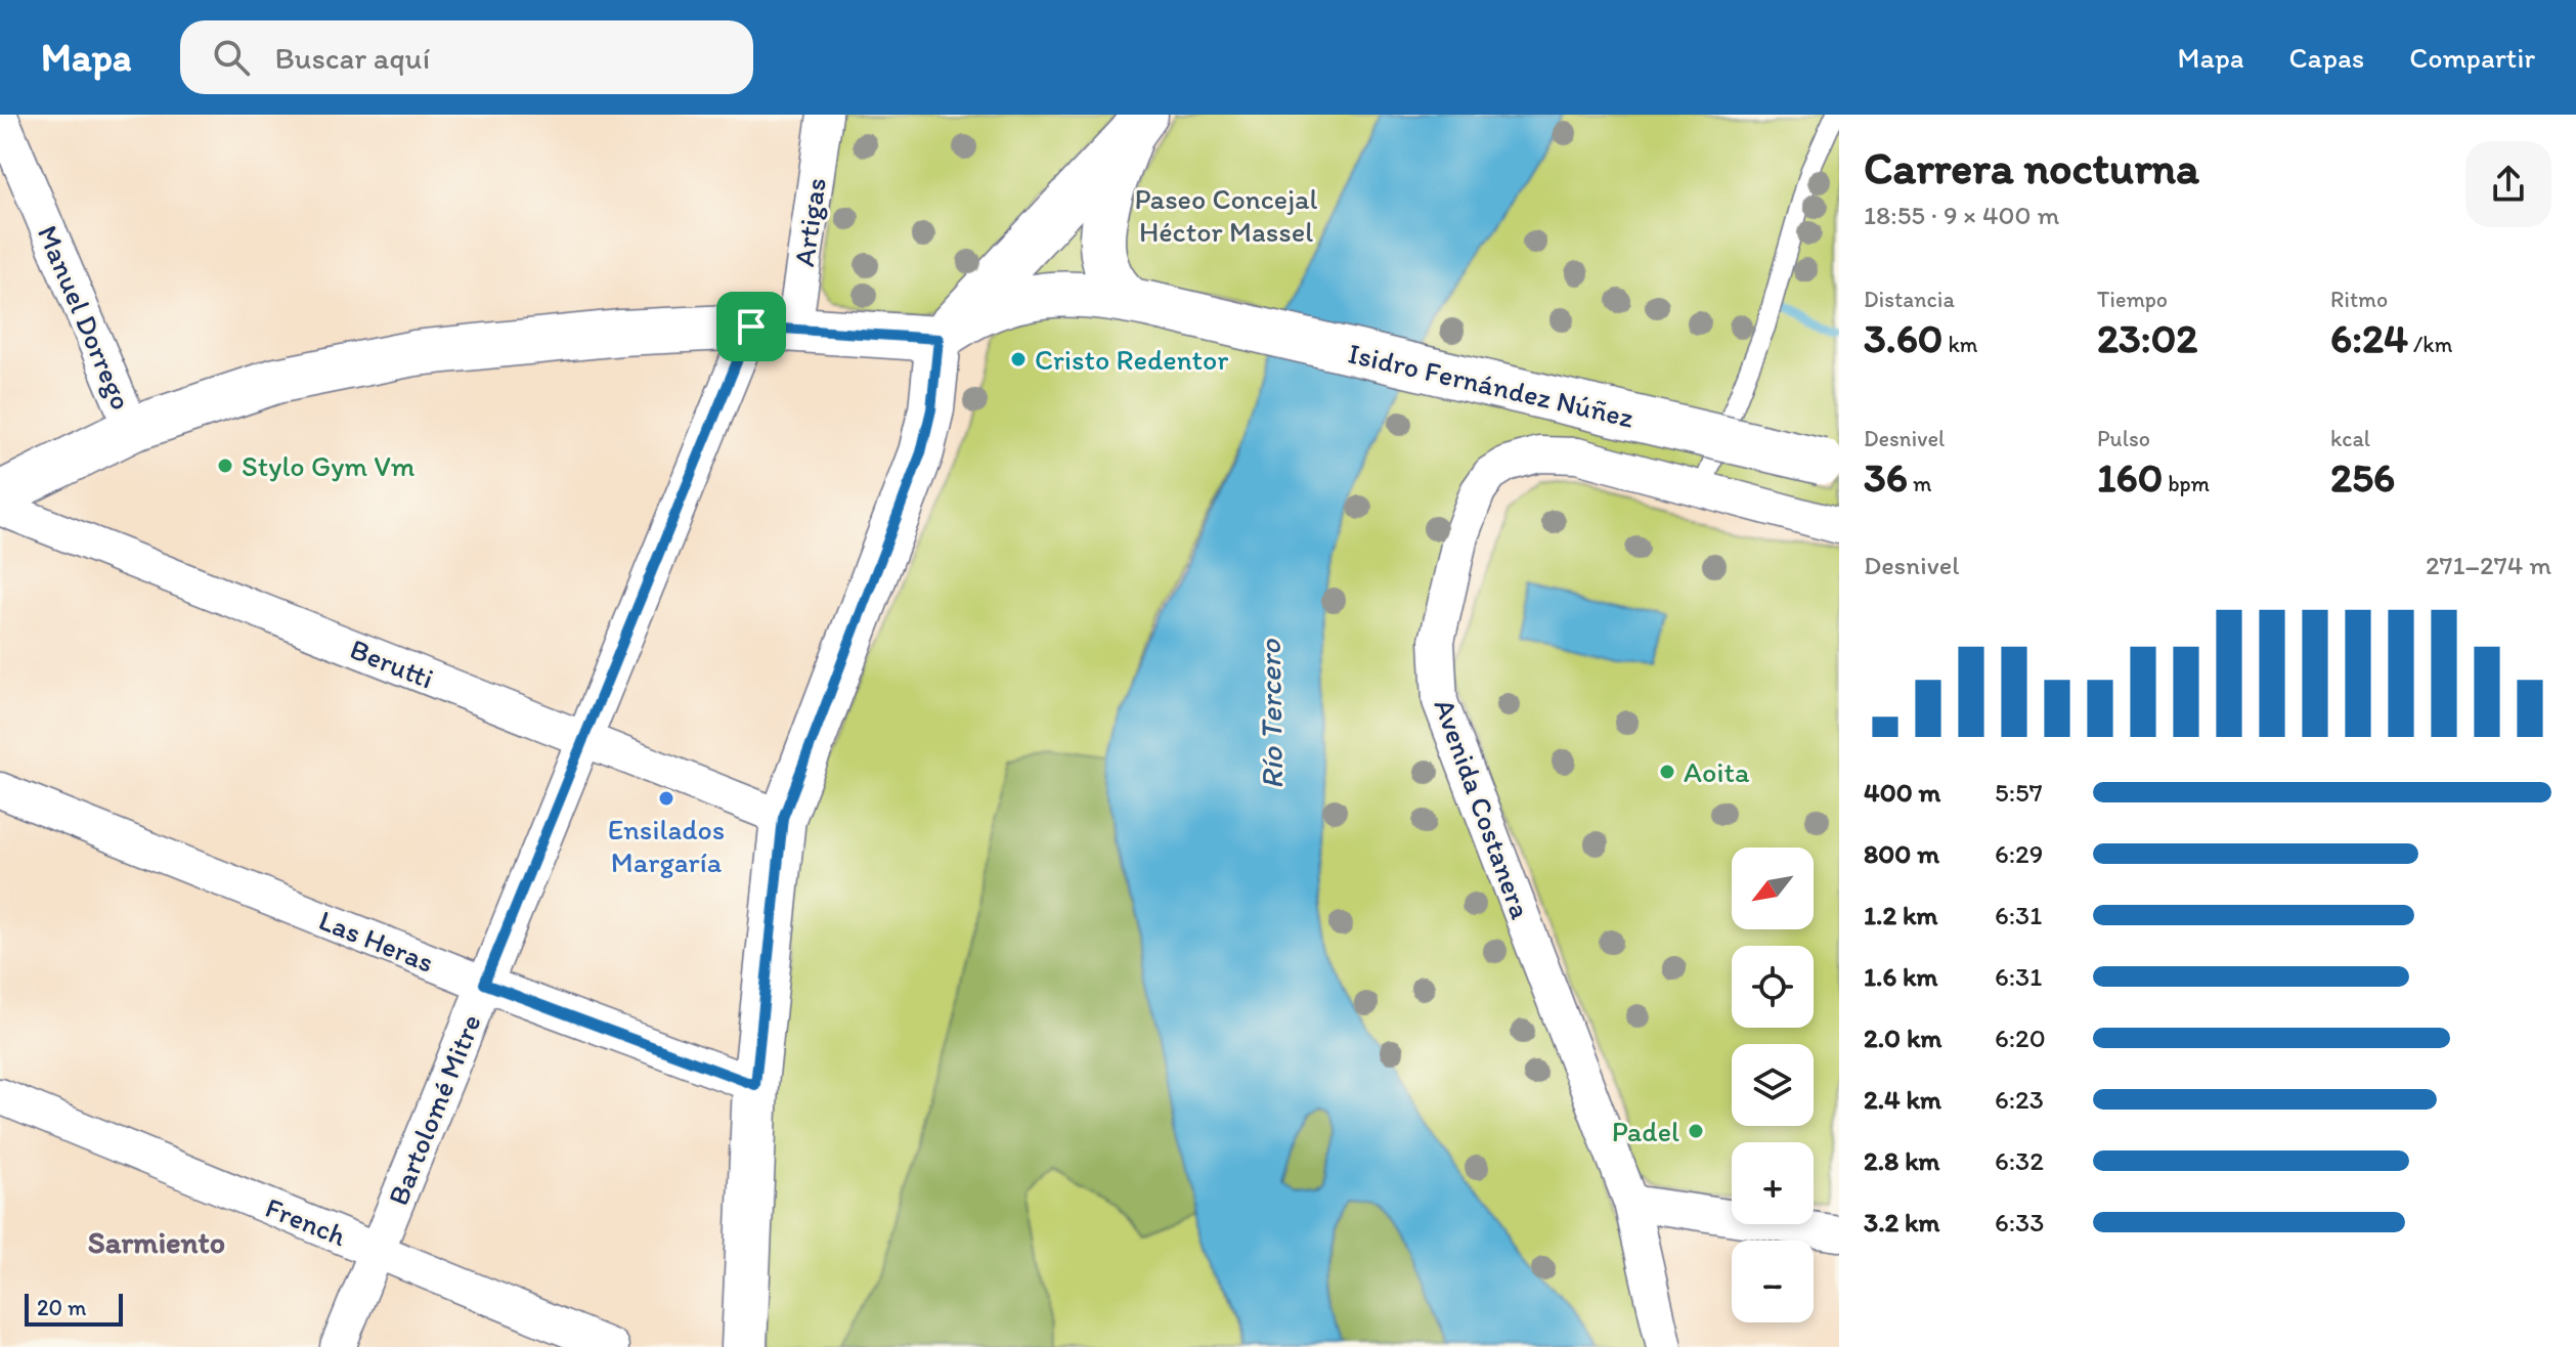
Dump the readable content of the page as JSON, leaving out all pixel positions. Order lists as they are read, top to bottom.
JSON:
{
  "streets": {
    "main road": ["Isidro Fernández Núñez"],
    "street": [
      "Artigas",
      "Manuel Dorrego",
      "Berutti",
      "Avenida Costanera",
      "Las Heras",
      "Bartolomé Mitre",
      "French"
    ]
  },
  "crossings": [
    ["Artigas", "Bartolomé Mitre"],
    ["Berutti", "Bartolomé Mitre"],
    ["Las Heras", "Bartolomé Mitre"],
    ["Bartolomé Mitre", "French"]
  ],
  "districts": ["Sarmiento"],
  "water": ["Río Tercero"],
  "parks": ["Paseo Concejal Héctor Massel"],
  "places": [
    "Cristo Redentor",
    "Stylo Gym Vm",
    "Aoita",
    "Ensilados Margaría",
    "Padel"
  ],
  "scale_bar": "20 m",
  "north": "bottom left",
  "page": {
    "header": "Mapa",
    "search": "Buscar aquí",
    "nav": ["Mapa", "Capas", "Compartir"],
    "heading": ["Carrera nocturna", "18:55 · 9 × 400 m"],
    "stats": [
      ["Distancia", "3.60 km"],
      ["Tiempo", "23:02"],
      ["Ritmo", "6:24 /km"],
      ["Desnivel", "36 m"],
      ["Pulso", "160 bpm"],
      ["kcal", "256"]
    ],
    "chart": ["Desnivel", "271–274 m"],
    "list": [
      {
        "name": "400 m",
        "note": "5:57"
      },
      {
        "name": "800 m",
        "note": "6:29"
      },
      {
        "name": "1.2 km",
        "note": "6:31"
      },
      {
        "name": "1.6 km",
        "note": "6:31"
      },
      {
        "name": "2.0 km",
        "note": "6:20"
      },
      {
        "name": "2.4 km",
        "note": "6:23"
      },
      {
        "name": "2.8 km",
        "note": "6:32"
      },
      {
        "name": "3.2 km",
        "note": "6:33"
      }
    ],
    "map_buttons": ["+", "−"],
    "scale": "20 m"
  }
}
